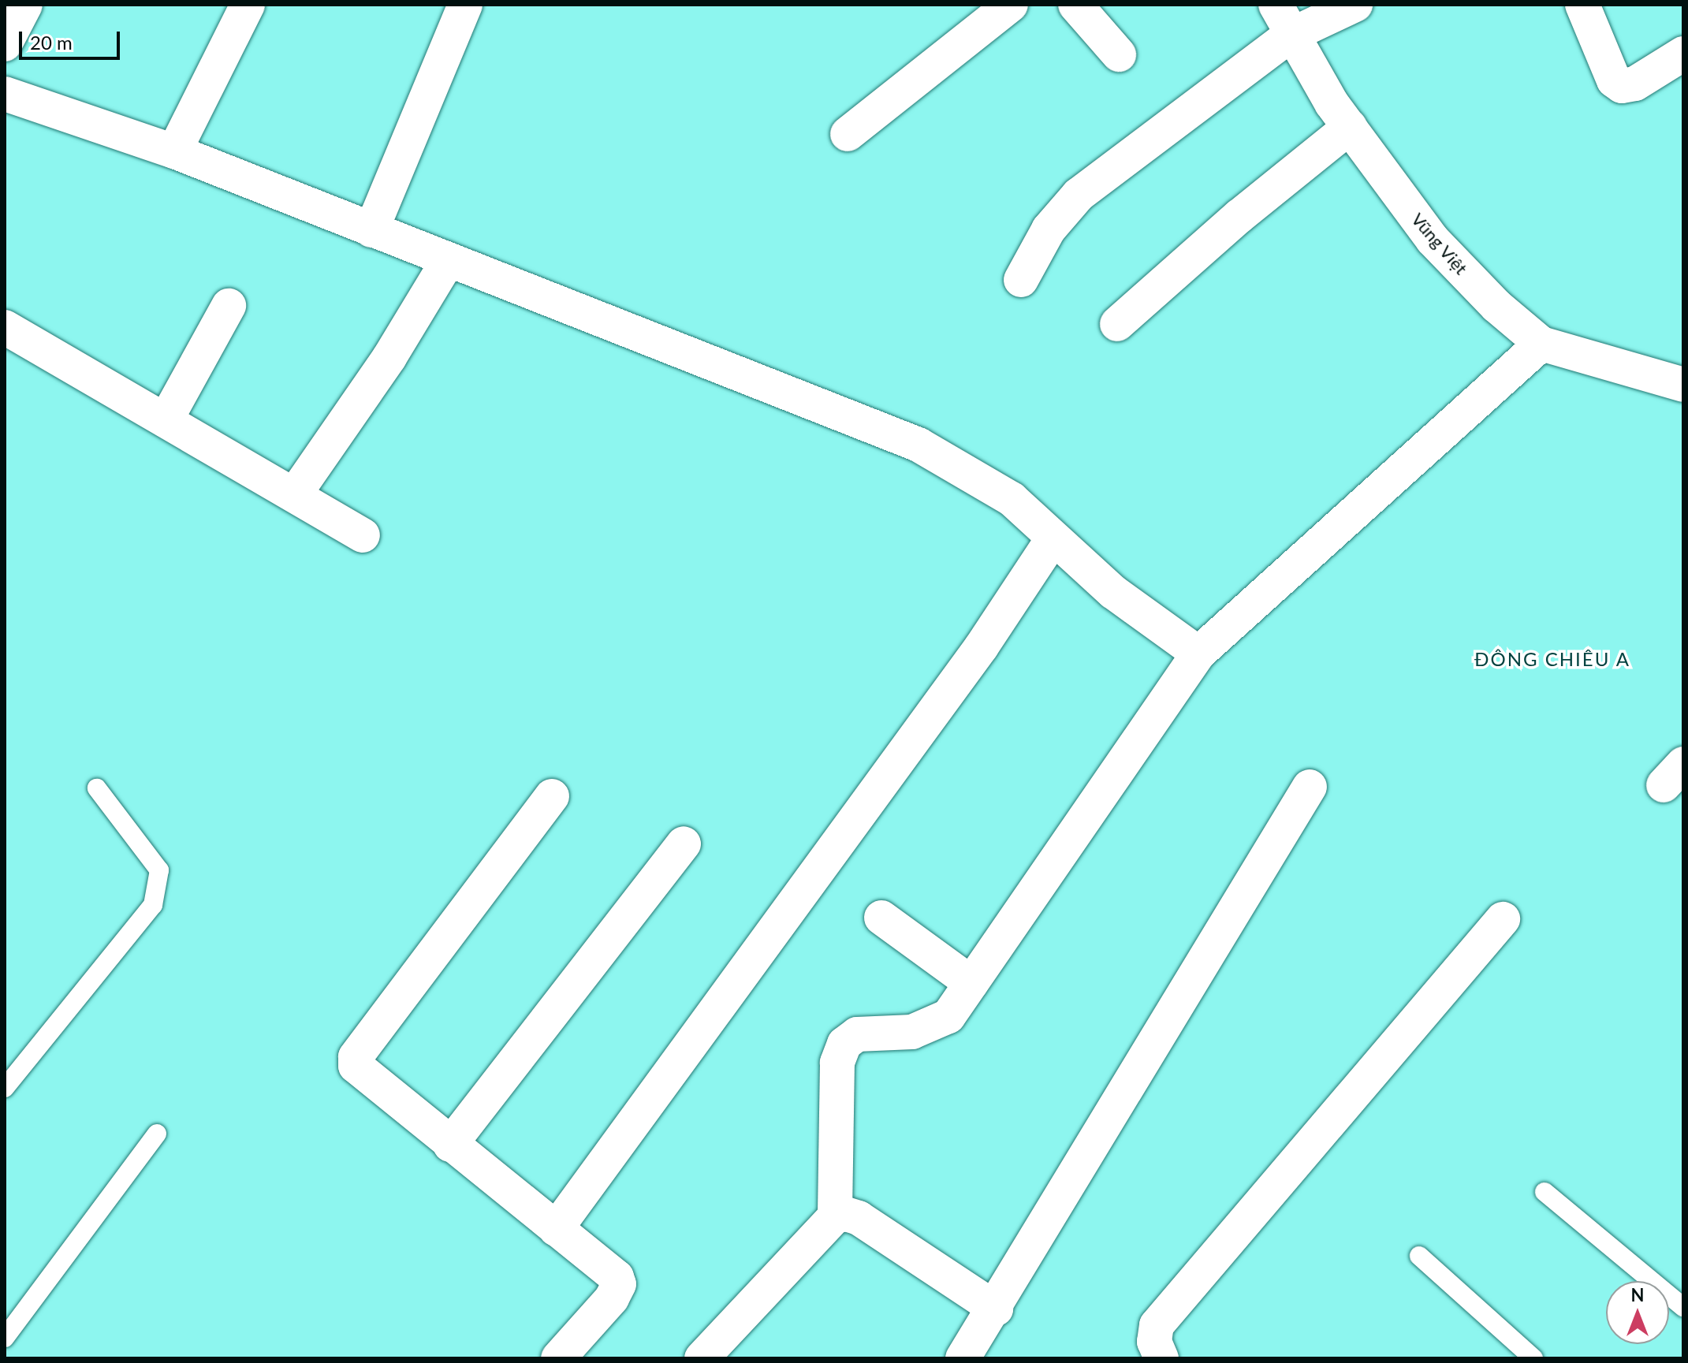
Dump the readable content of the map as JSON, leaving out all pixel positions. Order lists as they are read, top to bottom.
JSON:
{
  "streets": {
    "street": ["Vũng Việt"]
  },
  "districts": ["ĐÔNG CHIÊU A"],
  "scale_bar": "20 m",
  "north": "top"
}
